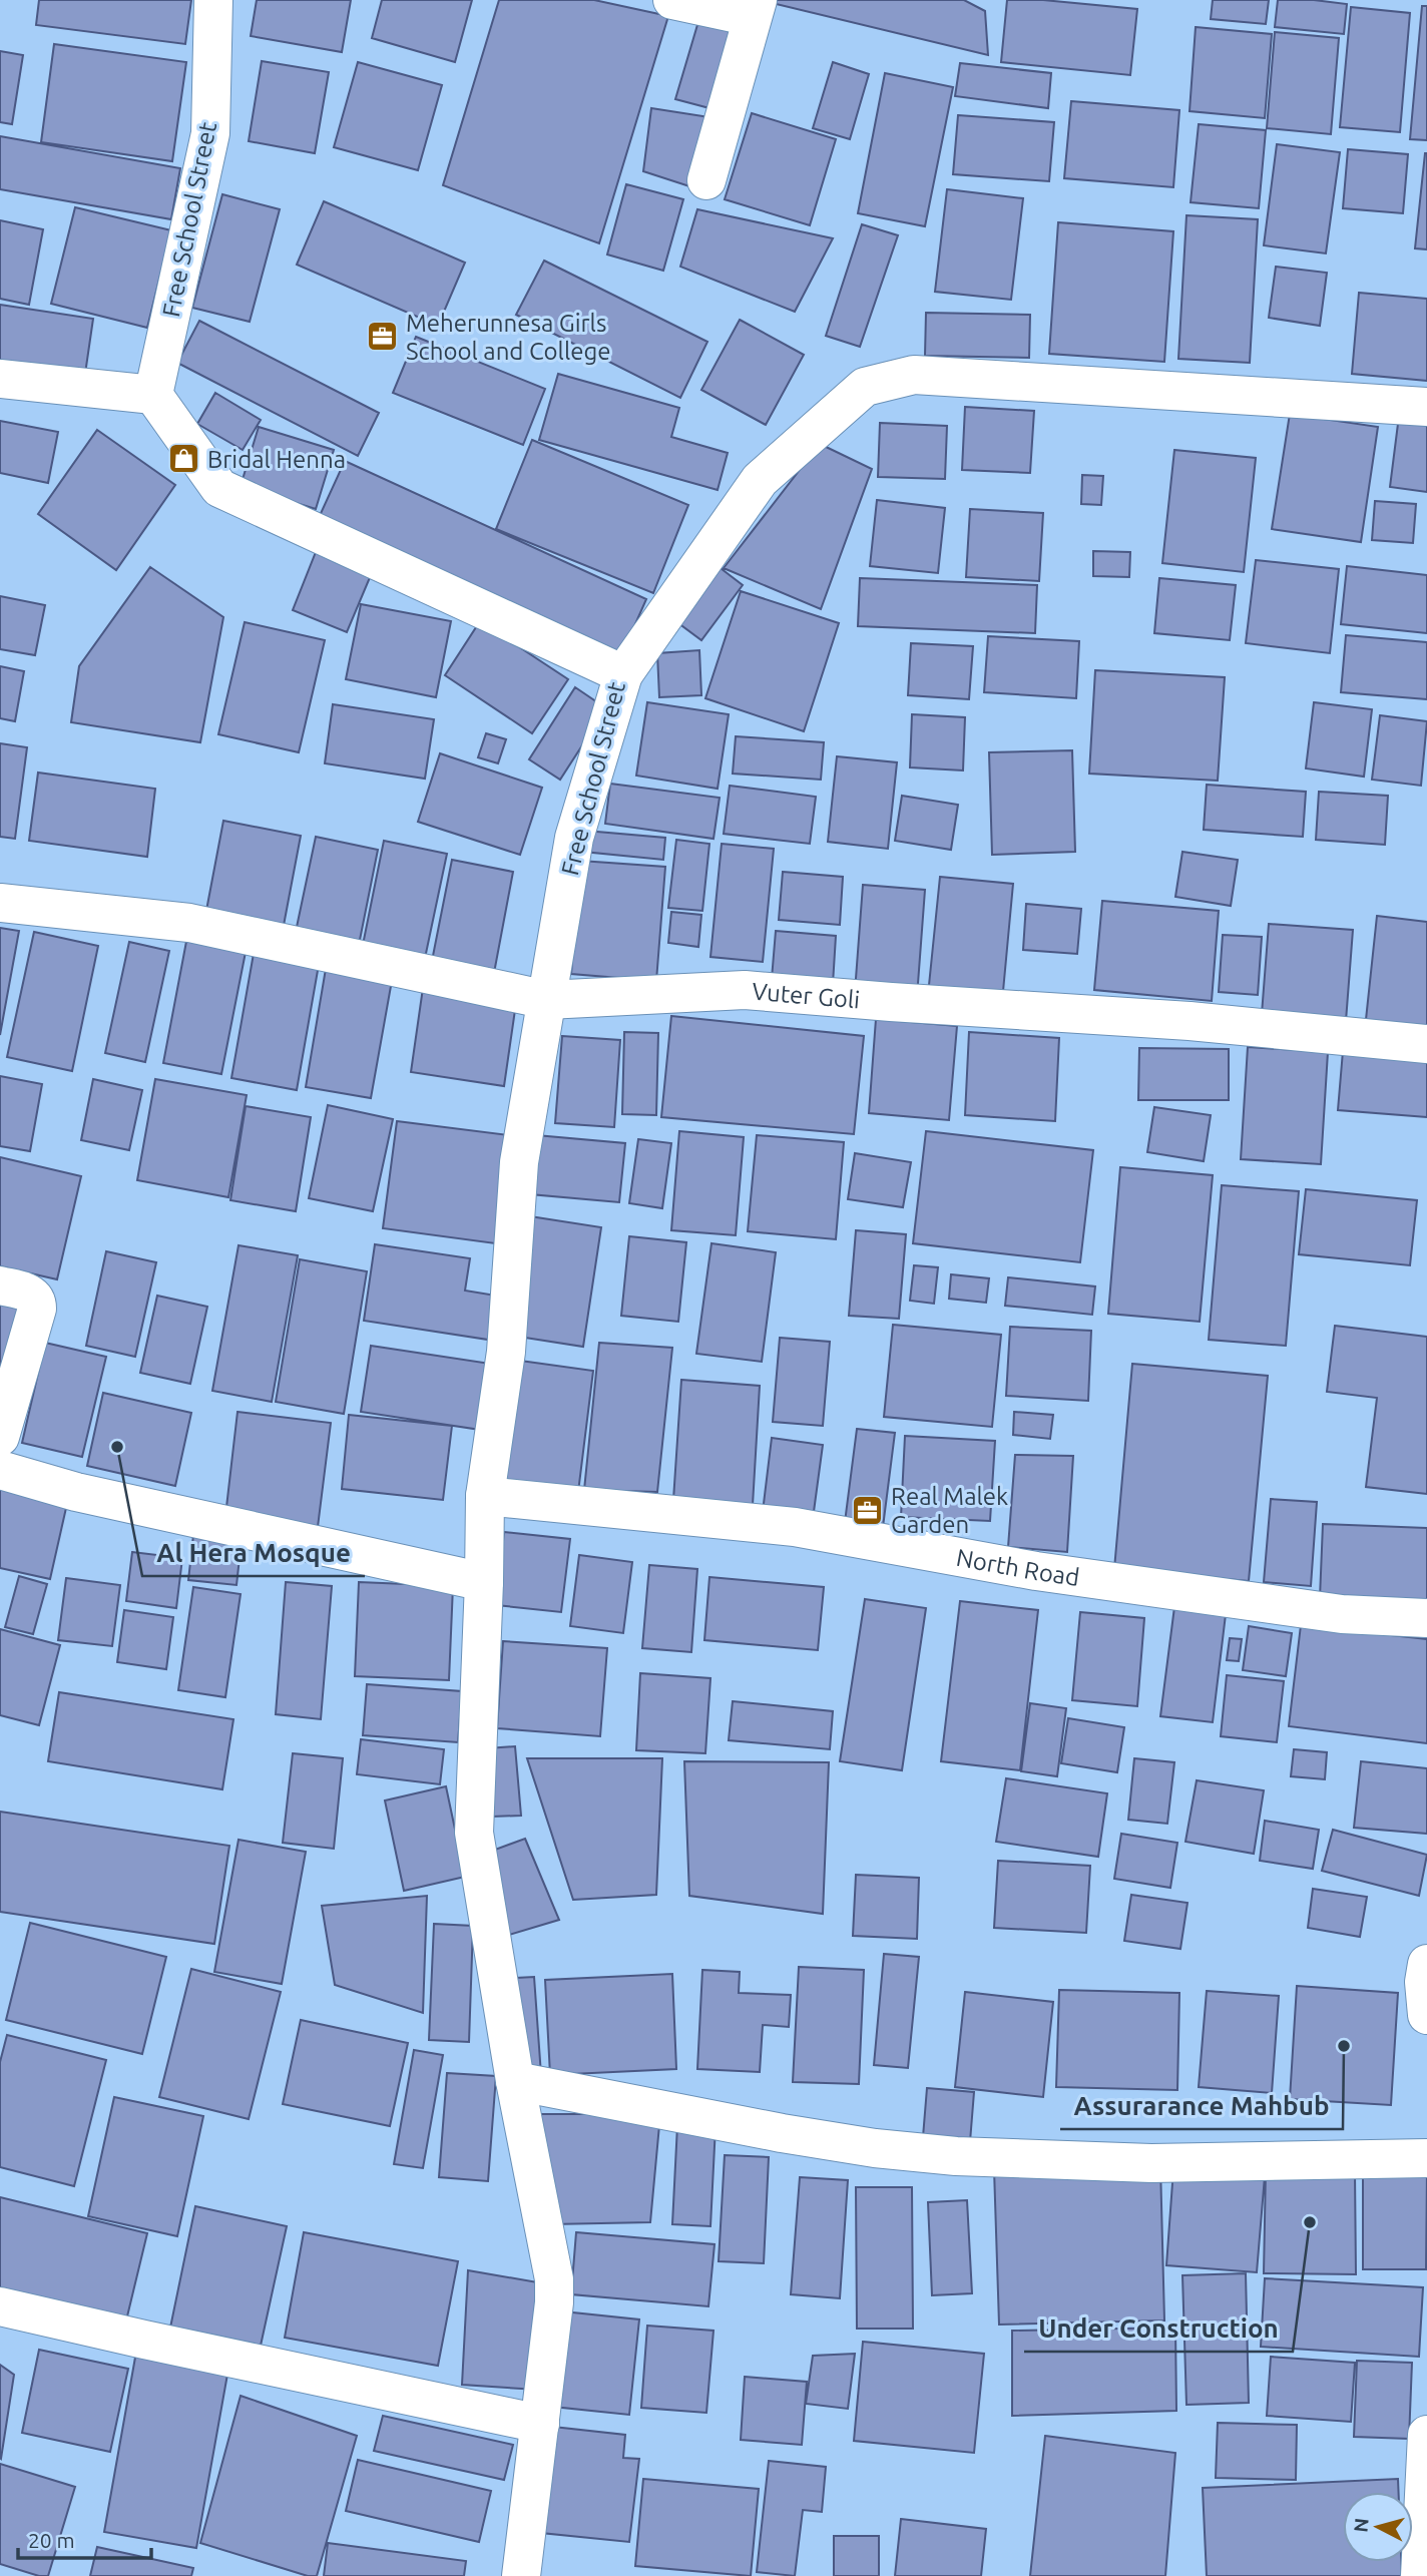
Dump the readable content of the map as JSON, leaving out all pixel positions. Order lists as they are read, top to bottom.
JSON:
{
  "streets": {
    "street": ["Free School Street", "Vuter Goli", "North Road"]
  },
  "crossings": [
    ["Free School Street", "Vuter Goli"],
    ["Free School Street", "North Road"]
  ],
  "places": {
    "office": ["Meherunnesa Girls School and College", "Real Malek Garden"],
    "shop": ["Bridal Henna"],
    "other": ["Al Hera Mosque", "Assurarance Mahbub", "Under Construction"]
  },
  "scale_bar": "20 m",
  "north": "left"
}
